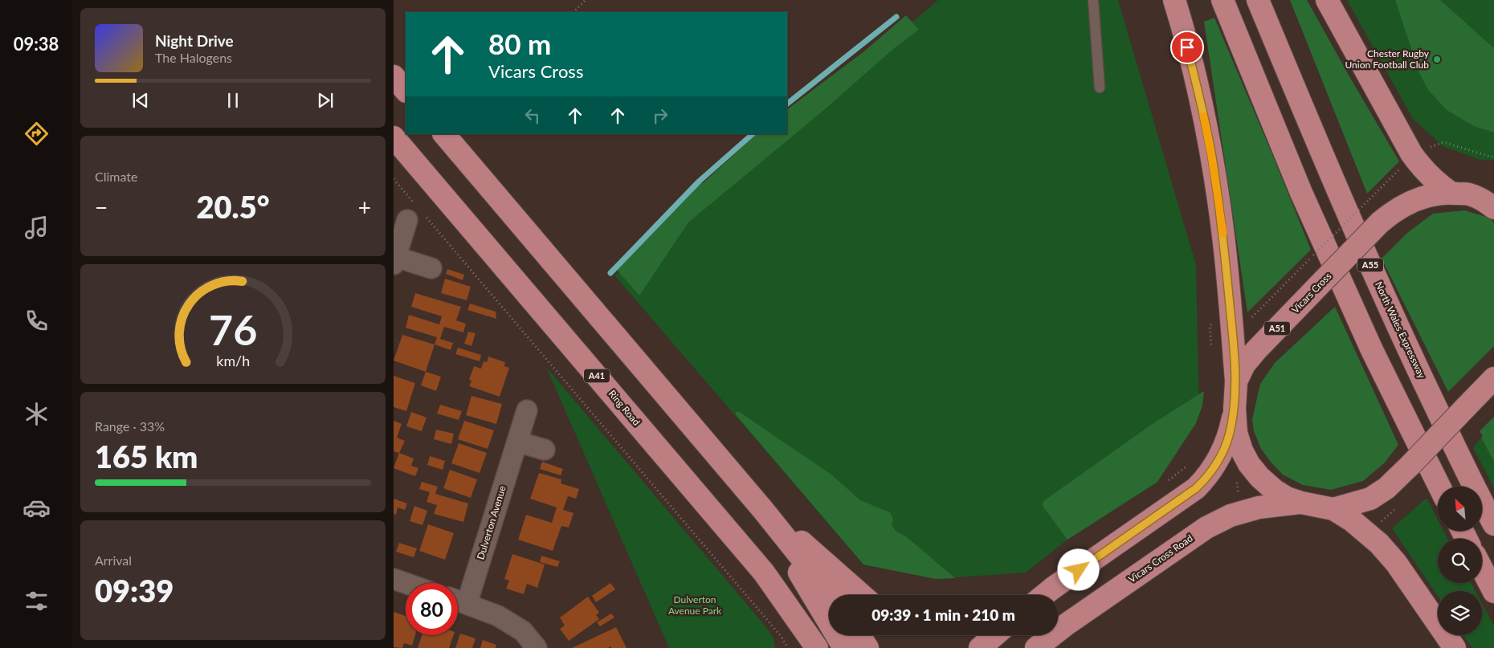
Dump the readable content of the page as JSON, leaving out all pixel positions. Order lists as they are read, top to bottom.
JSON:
{
  "streets": {
    "highway": [
      "A55",
      "Vicars Cross",
      "A51",
      "North Wales Expressway",
      "A41",
      "Ring Road",
      "Vicars Cross Road"
    ],
    "street": ["Dulverton Avenue"]
  },
  "crossings": [
    ["Vicars Cross", "A51"],
    ["Vicars Cross", "Vicars Cross Road"]
  ],
  "parks": ["Dulverton Avenue Park"],
  "places": ["Chester Rugby Union Football Club"],
  "north": "top left",
  "page": {
    "tabs": "09:38",
    "turn": ["80 m", "Vicars Cross"],
    "song": ["Night Drive", "The Halogens"],
    "tile": [
      "Climate",
      ["Range · 33%", "165 km"],
      ["Arrival", "09:39"]
    ],
    "heat": ["−", "20.5°", "+"],
    "limit": "80",
    "trip": "09:39 · 1 min · 210 m",
    "gauge": ["76", "km/h"]
  }
}
